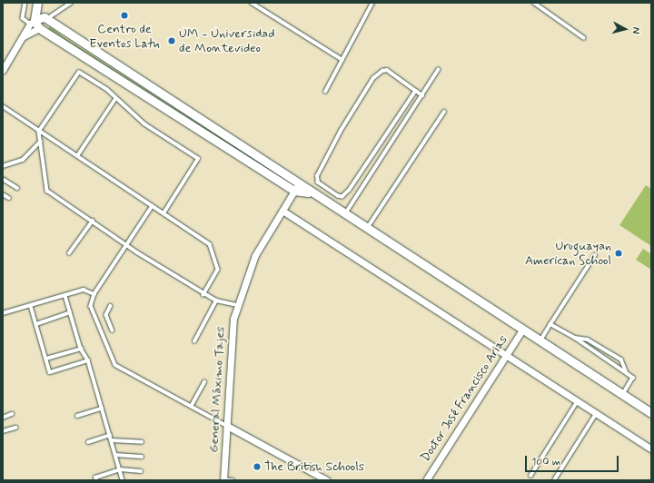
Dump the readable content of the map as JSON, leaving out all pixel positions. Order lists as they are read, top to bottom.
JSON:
{
  "streets": {
    "street": ["General Máximo Tajes", "Doctor José Francisco Arias"]
  },
  "places": [
    "Centro de Eventos Latu",
    "UM - Universidad de Montevideo",
    "Uruguayan American School",
    "The British Schools"
  ],
  "scale_bar": "100 m",
  "north": "right"
}
